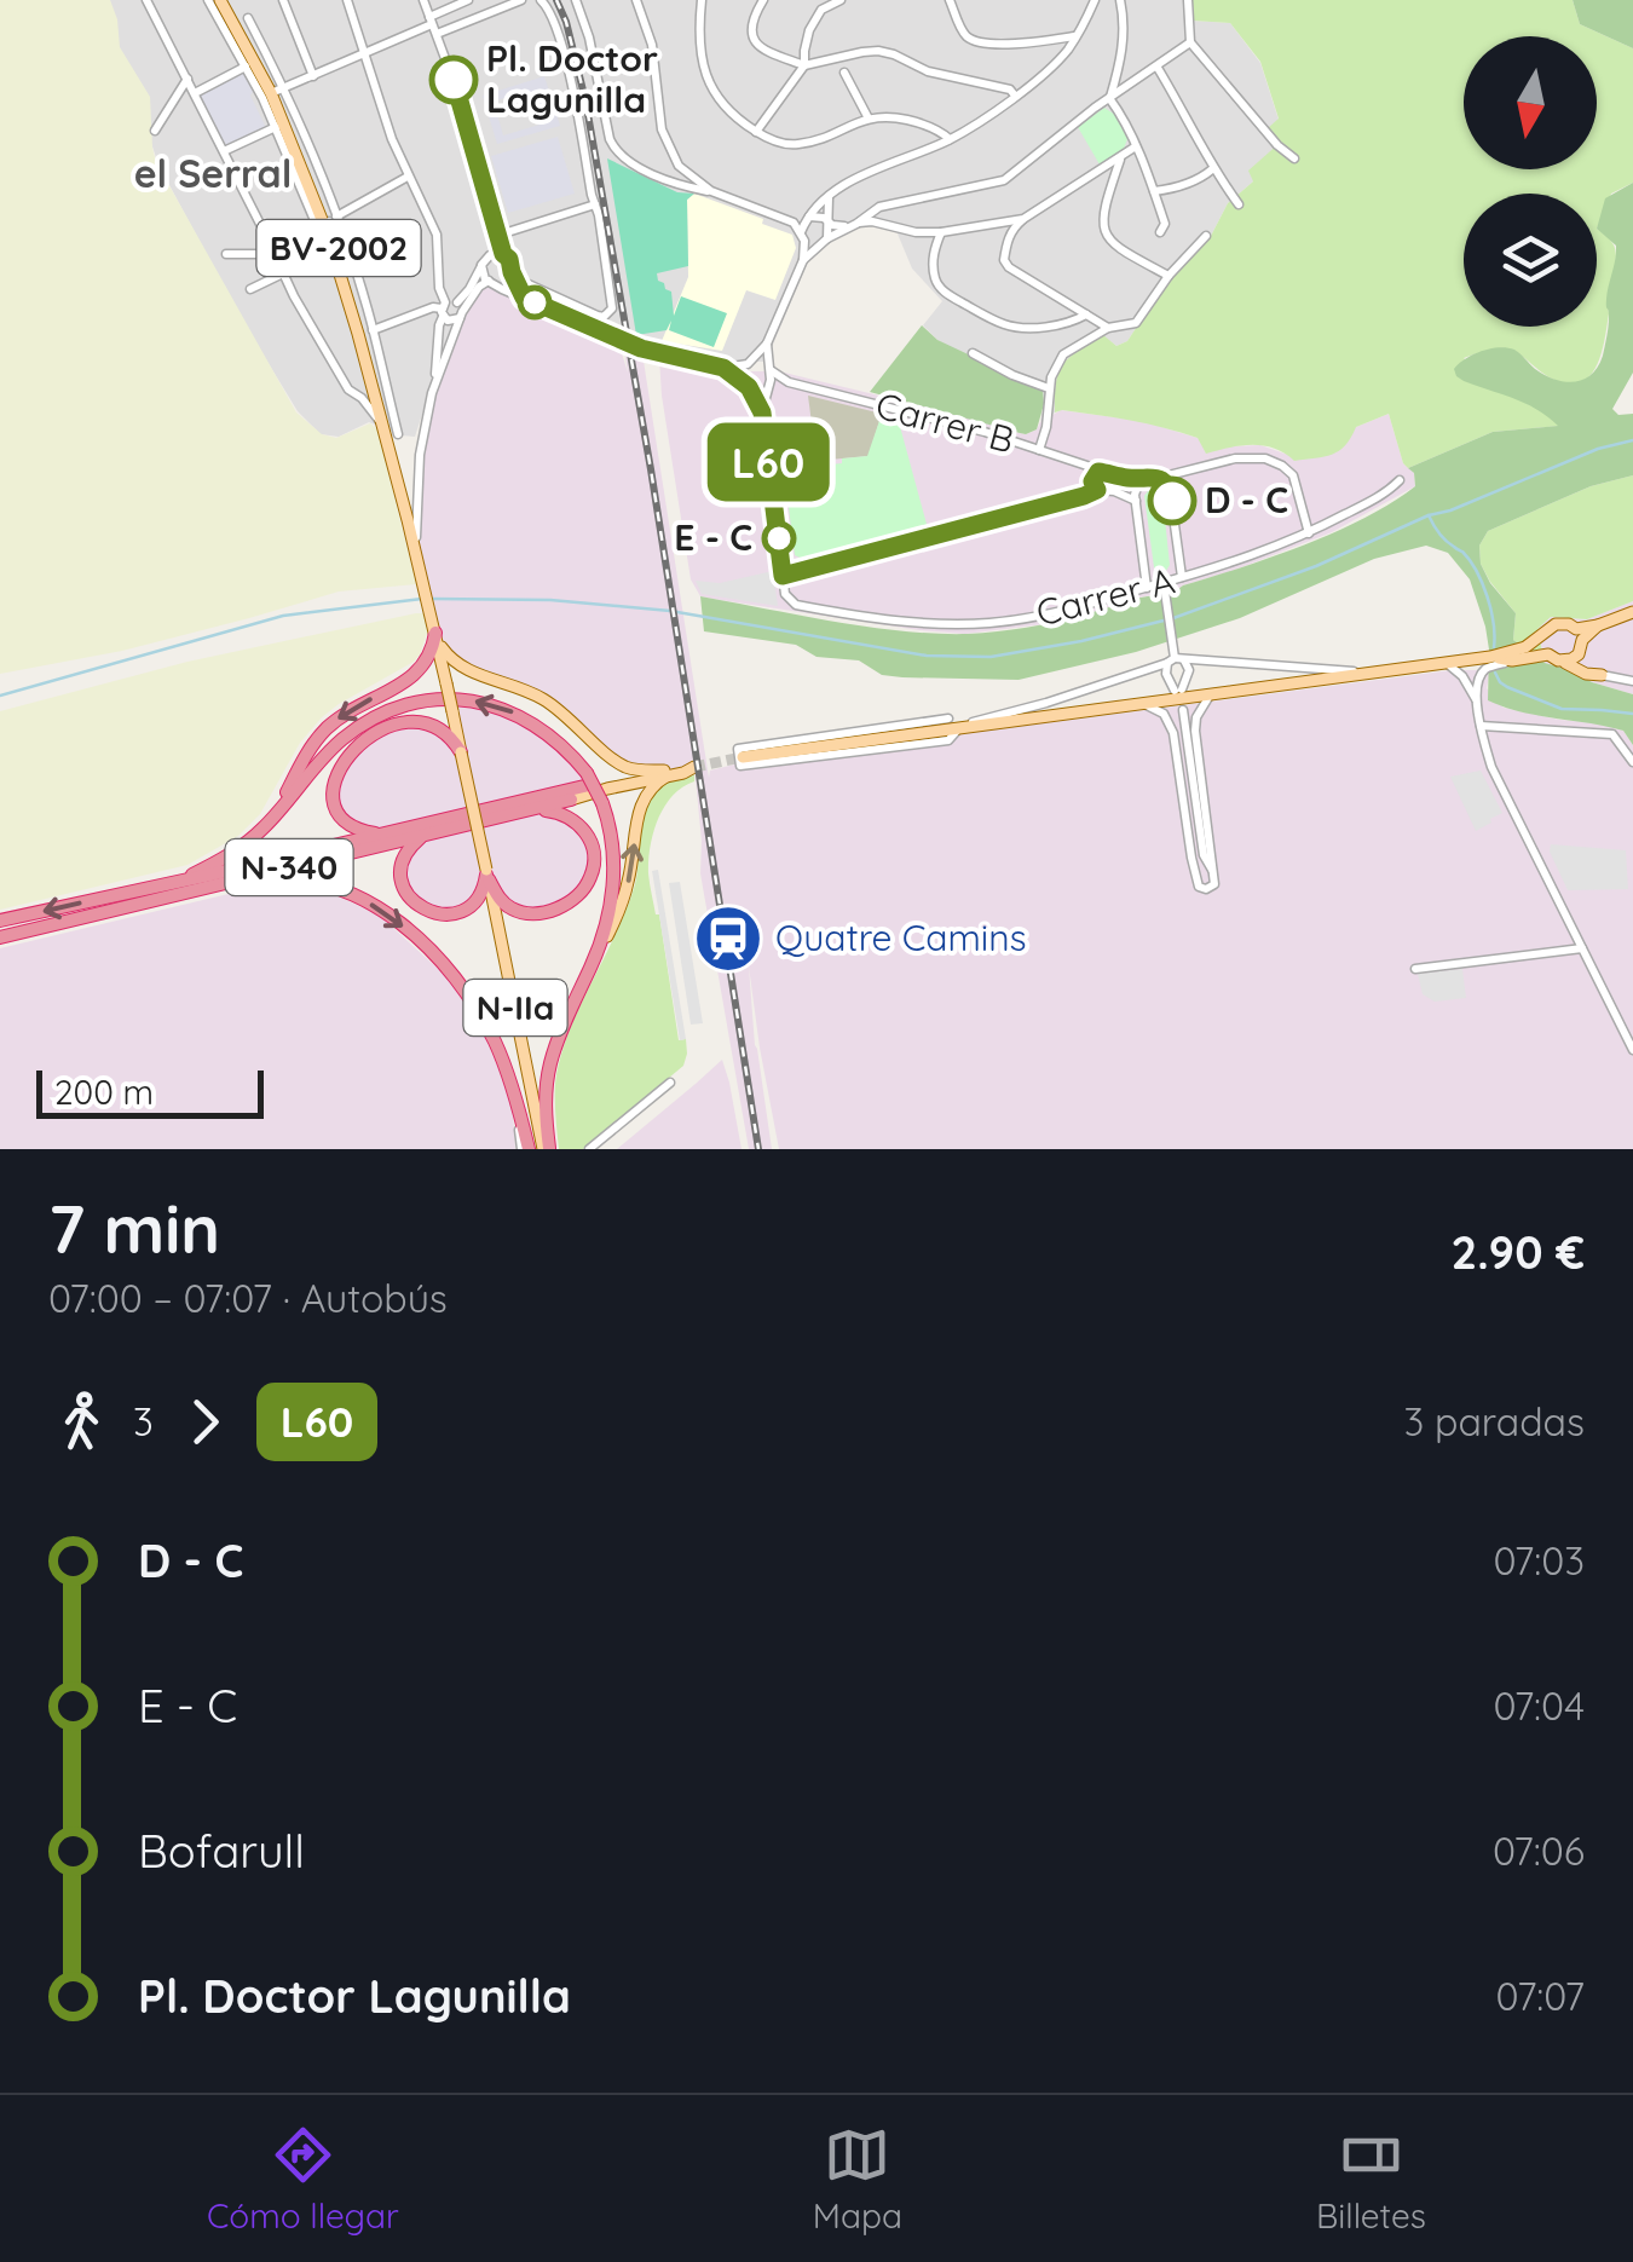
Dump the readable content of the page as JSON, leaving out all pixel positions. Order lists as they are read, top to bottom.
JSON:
{
  "streets": {
    "highway": ["N-340"],
    "main road": ["BV-2002", "N-IIa"],
    "street": ["Carrer B", "Carrer A"]
  },
  "crossings": [
    ["BV-2002", "N-IIa"],
    ["Carrer B", "Carrer A"]
  ],
  "districts": ["el Serral"],
  "places": {
    "other": ["Pl. Doctor Lagunilla", "D - C", "E - C"],
    "station": ["Quatre Camins"]
  },
  "lines": ["bus line L60"],
  "scale_bar": "200 m",
  "north": "bottom",
  "page": {
    "on_map": "L60",
    "scale": "200 m",
    "heading": ["7 min", "07:00 – 07:07 · Autobús", "2.90 €"],
    "legs": ["3", "L60", "3 paradas"],
    "list": [
      {
        "name": "D - C",
        "value": "07:03"
      },
      {
        "name": "E - C",
        "value": "07:04"
      },
      {
        "name": "Bofarull",
        "value": "07:06"
      },
      {
        "name": "Pl. Doctor Lagunilla",
        "value": "07:07"
      }
    ],
    "tabs": ["Cómo llegar", "Mapa", "Billetes"]
  }
}
